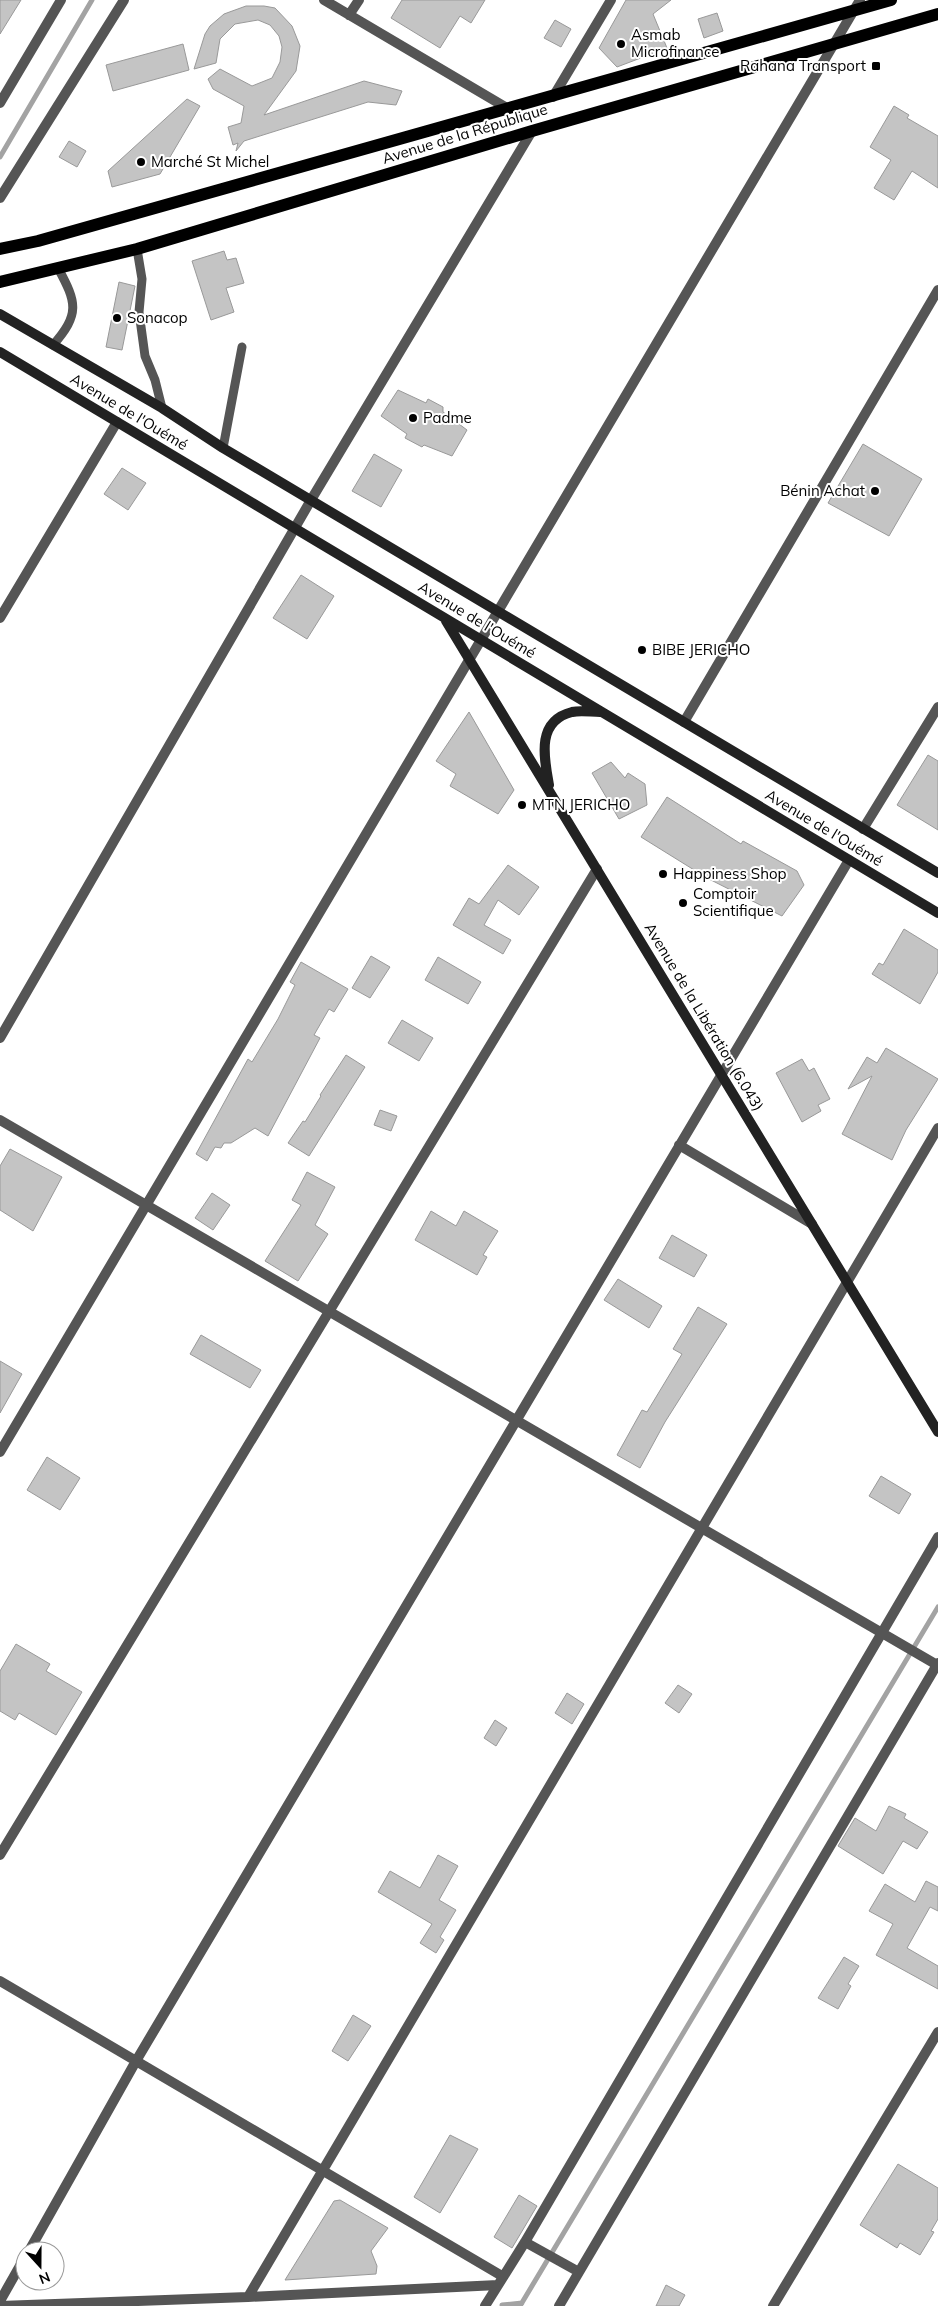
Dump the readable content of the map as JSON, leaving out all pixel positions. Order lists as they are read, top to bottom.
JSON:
{
  "streets": {
    "main road": ["Avenue de la République", "Avenue de l'Ouémé", "Avenue de la Libération (6.043)"]
  },
  "crossings": [
    ["Avenue de l'Ouémé", "Avenue de la Libération (6.043)"]
  ],
  "places": {
    "other": [
      "Asmab Microfinance",
      "Marché St Michel",
      "Sonacop",
      "Padme",
      "Bénin Achat",
      "BIBE JERICHO",
      "MTN JERICHO",
      "Happiness Shop",
      "Comptoir Scientifique"
    ],
    "transit": ["Rahana Transport"]
  },
  "north": "bottom"
}
